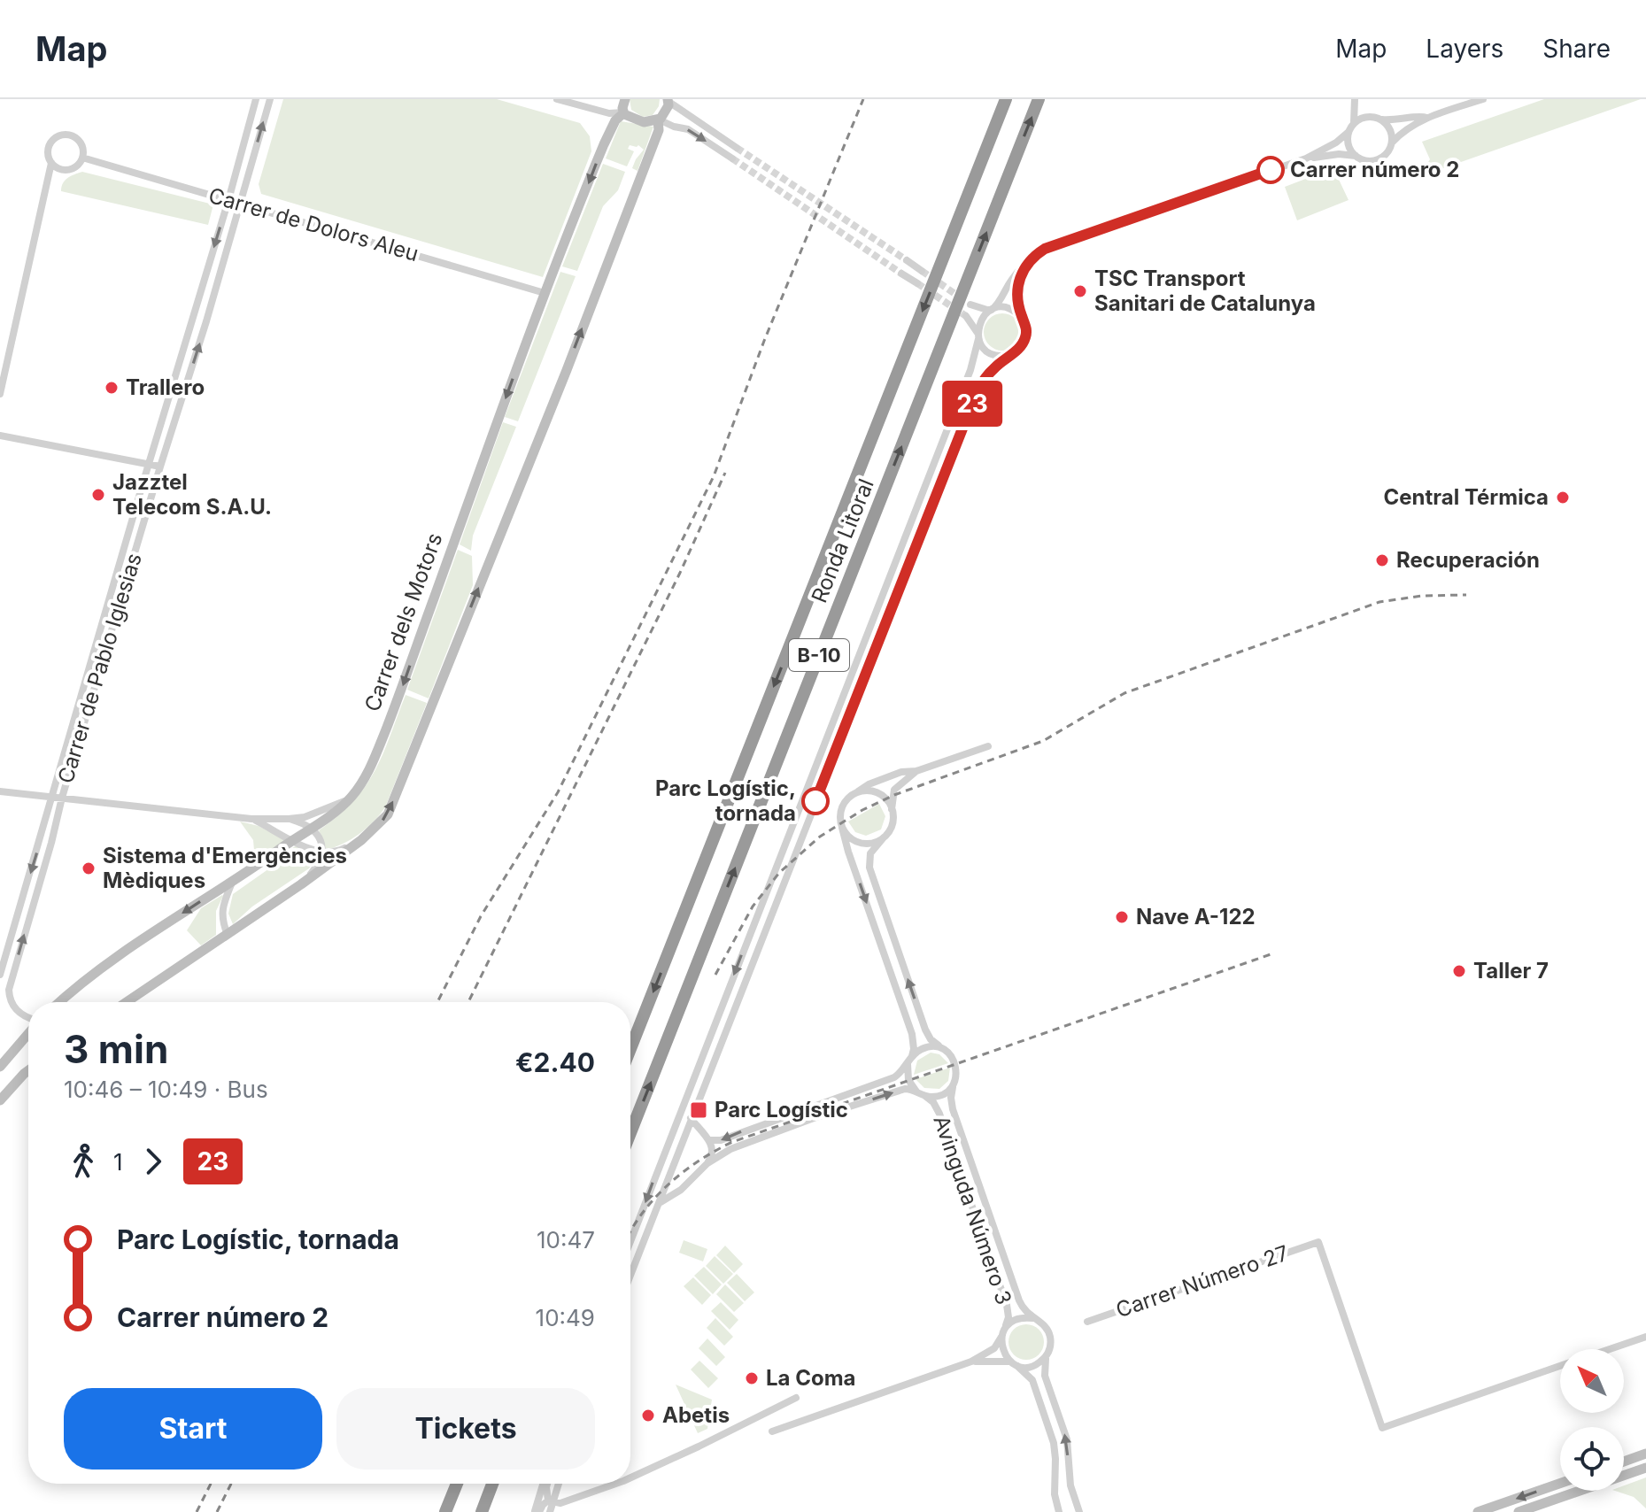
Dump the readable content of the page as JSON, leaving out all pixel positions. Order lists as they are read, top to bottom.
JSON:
{
  "streets": {
    "highway": ["Ronda Litoral", "B-10"],
    "street": [
      "Carrer de Dolors Aleu",
      "Carrer dels Motors",
      "Carrer de Pablo Iglesias",
      "Avinguda Número 3",
      "Carrer Número 27"
    ]
  },
  "crossings": [
    ["Carrer de Dolors Aleu", "Carrer dels Motors"],
    ["Carrer de Dolors Aleu", "Carrer de Pablo Iglesias"]
  ],
  "places": {
    "other": [
      "Carrer número 2",
      "TSC Transport Sanitari de Catalunya",
      "Trallero",
      "Jazztel Telecom S.A.U.",
      "Central Térmica",
      "Recuperación",
      "Parc Logístic, tornada",
      "Sistema d'Emergències Mèdiques",
      "Nave A-122",
      "Taller 7",
      "La Coma",
      "Abetis"
    ],
    "transit": ["Parc Logístic"]
  },
  "lines": ["bus line 23"],
  "north": "top left",
  "page": {
    "header": "Map",
    "nav": ["Map", "Layers", "Share"],
    "on_map": "23",
    "heading": ["3 min", "10:46 – 10:49 · Bus", "€2.40"],
    "legs": ["1", "23"],
    "list": [
      {
        "name": "Parc Logístic, tornada",
        "value": "10:47"
      },
      {
        "name": "Carrer número 2",
        "value": "10:49"
      }
    ],
    "buttons": ["Start", "Tickets"]
  }
}
